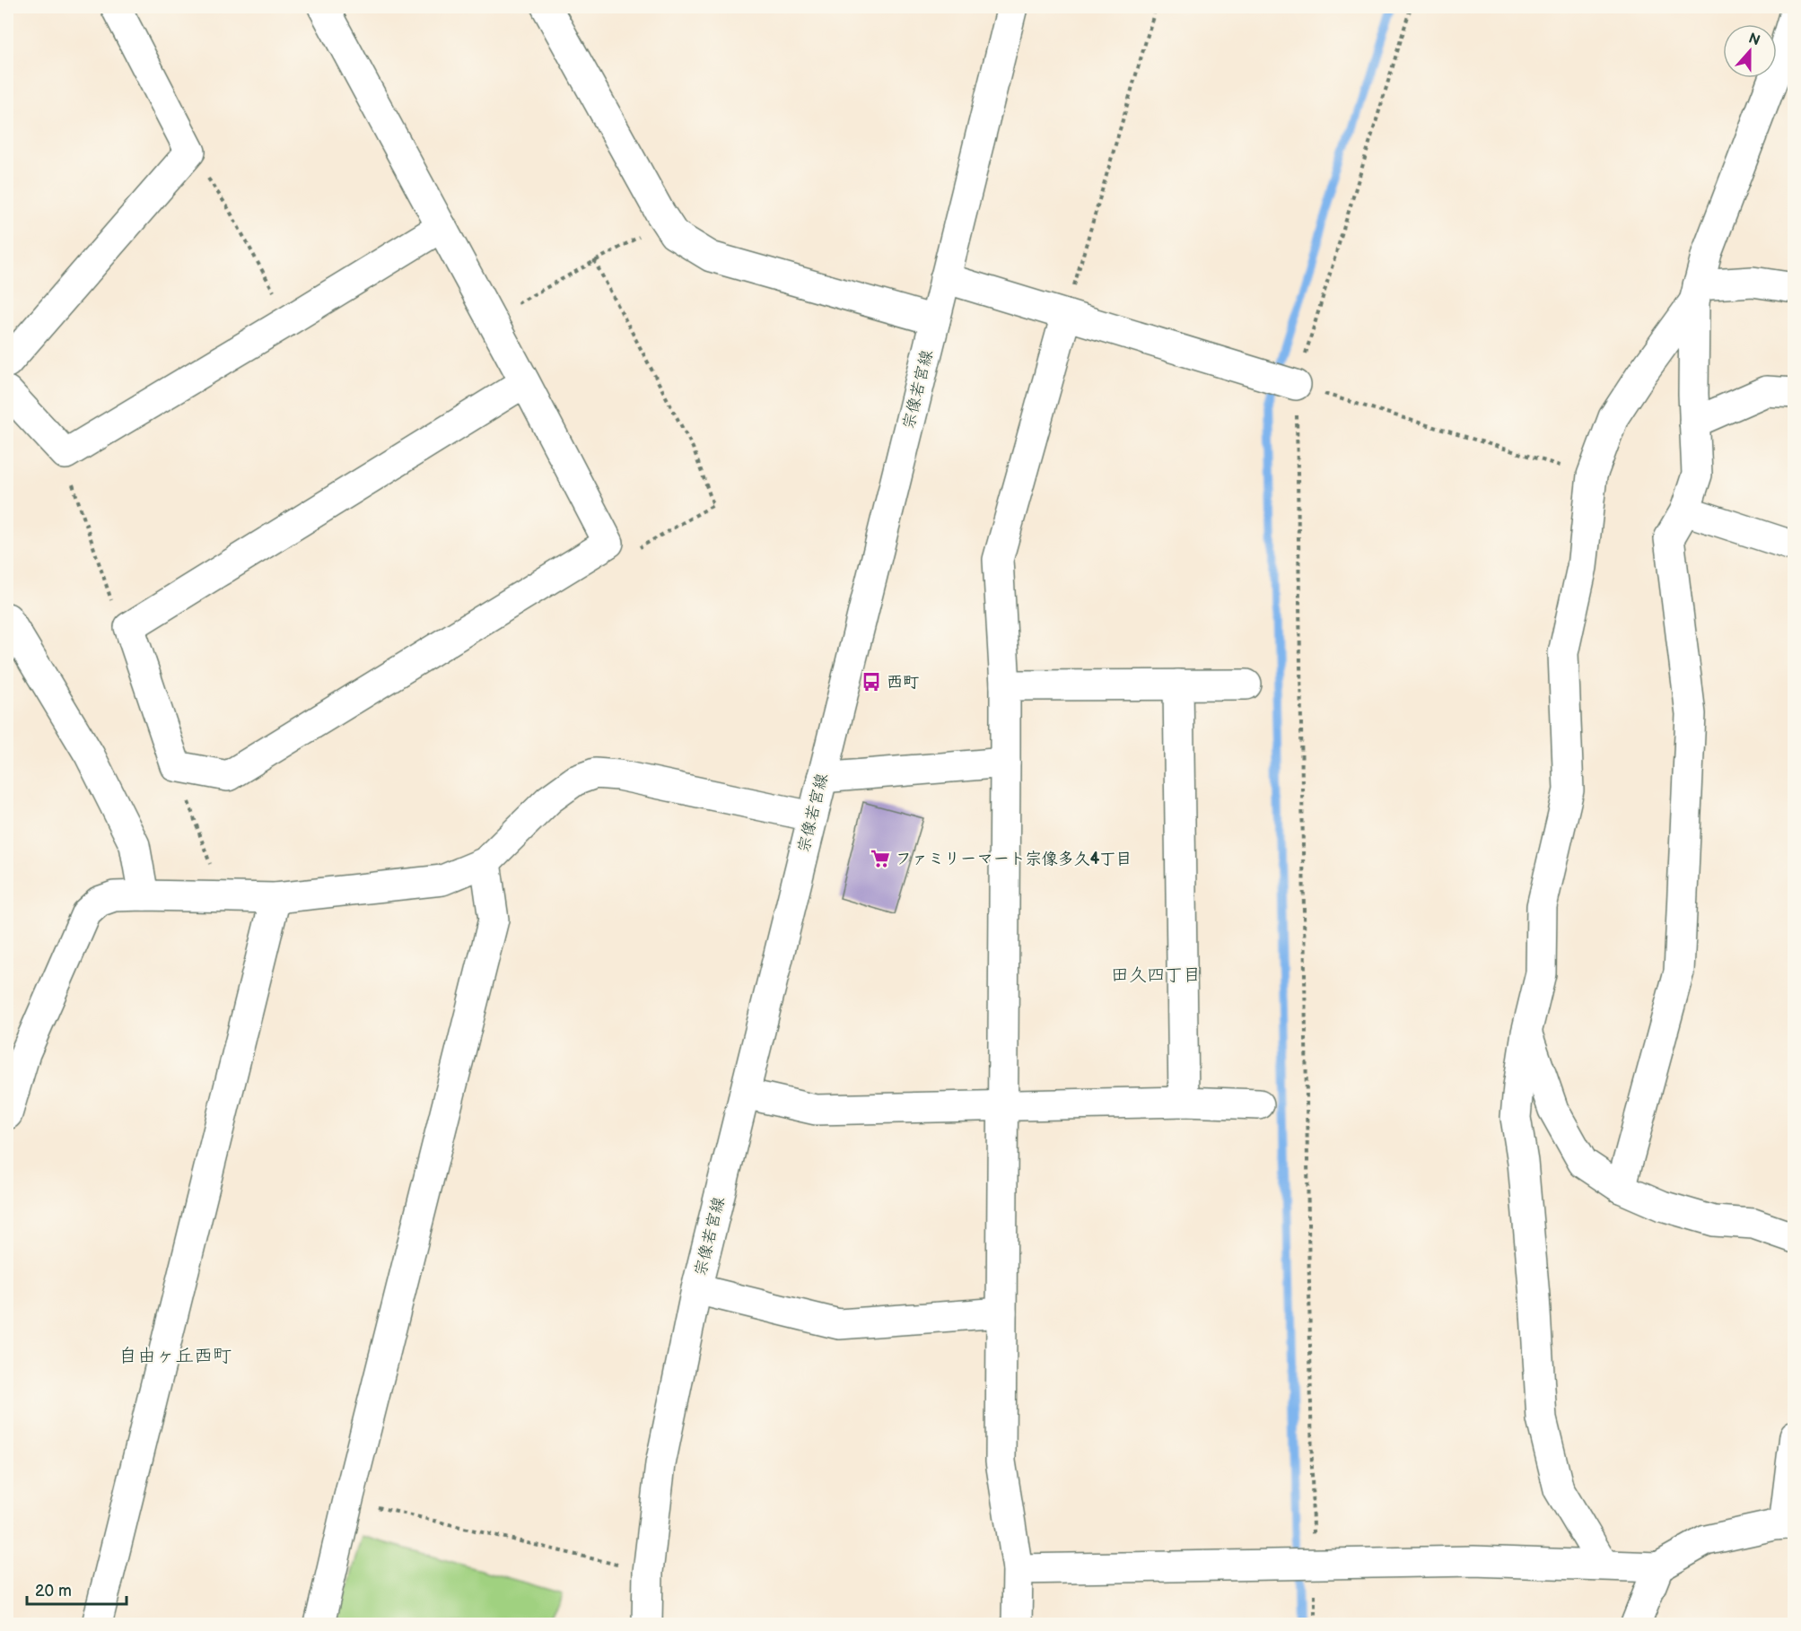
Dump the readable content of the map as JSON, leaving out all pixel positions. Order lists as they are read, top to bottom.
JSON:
{
  "streets": {
    "street": ["宗像若宮線"]
  },
  "districts": ["田久四丁目", "自由ヶ丘西町"],
  "places": {
    "bus stop": ["西町"],
    "supermarket": ["ファミリーマート宗像多久4丁目"]
  },
  "scale_bar": "20 m",
  "north": "top"
}
